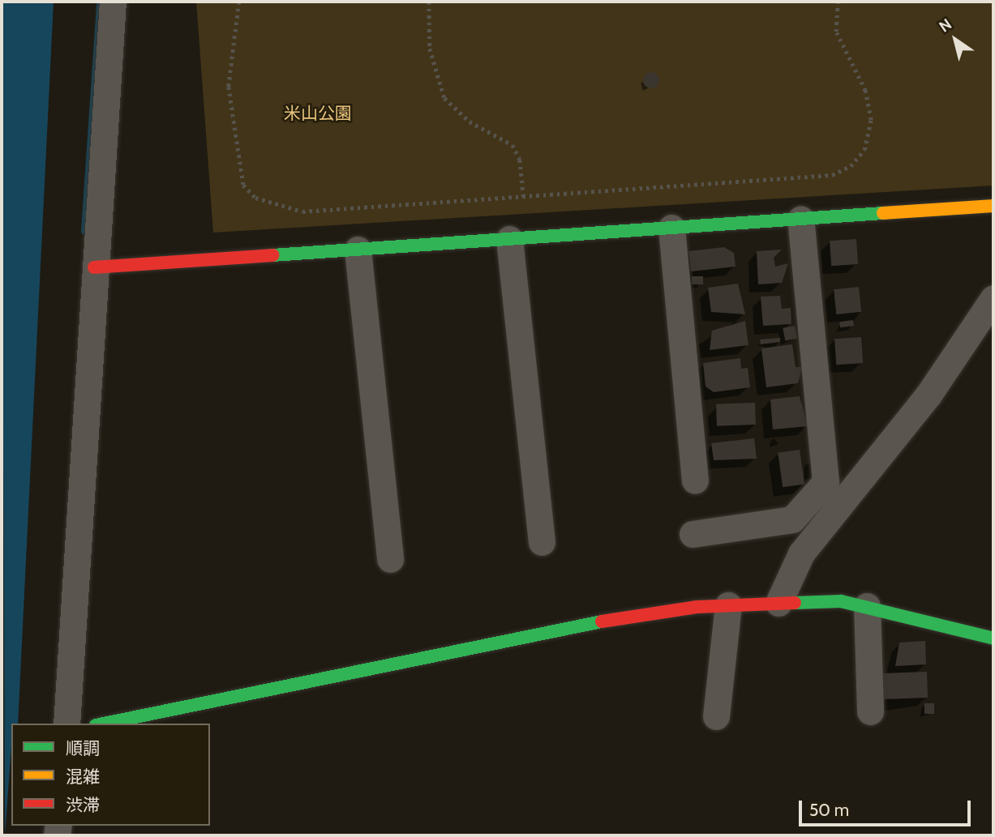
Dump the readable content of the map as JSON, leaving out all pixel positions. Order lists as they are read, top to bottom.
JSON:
{
  "parks": ["米山公園"],
  "legend": ["順調", "混雑", "渋滞"],
  "scale_bar": "50 m",
  "north": "top left"
}
